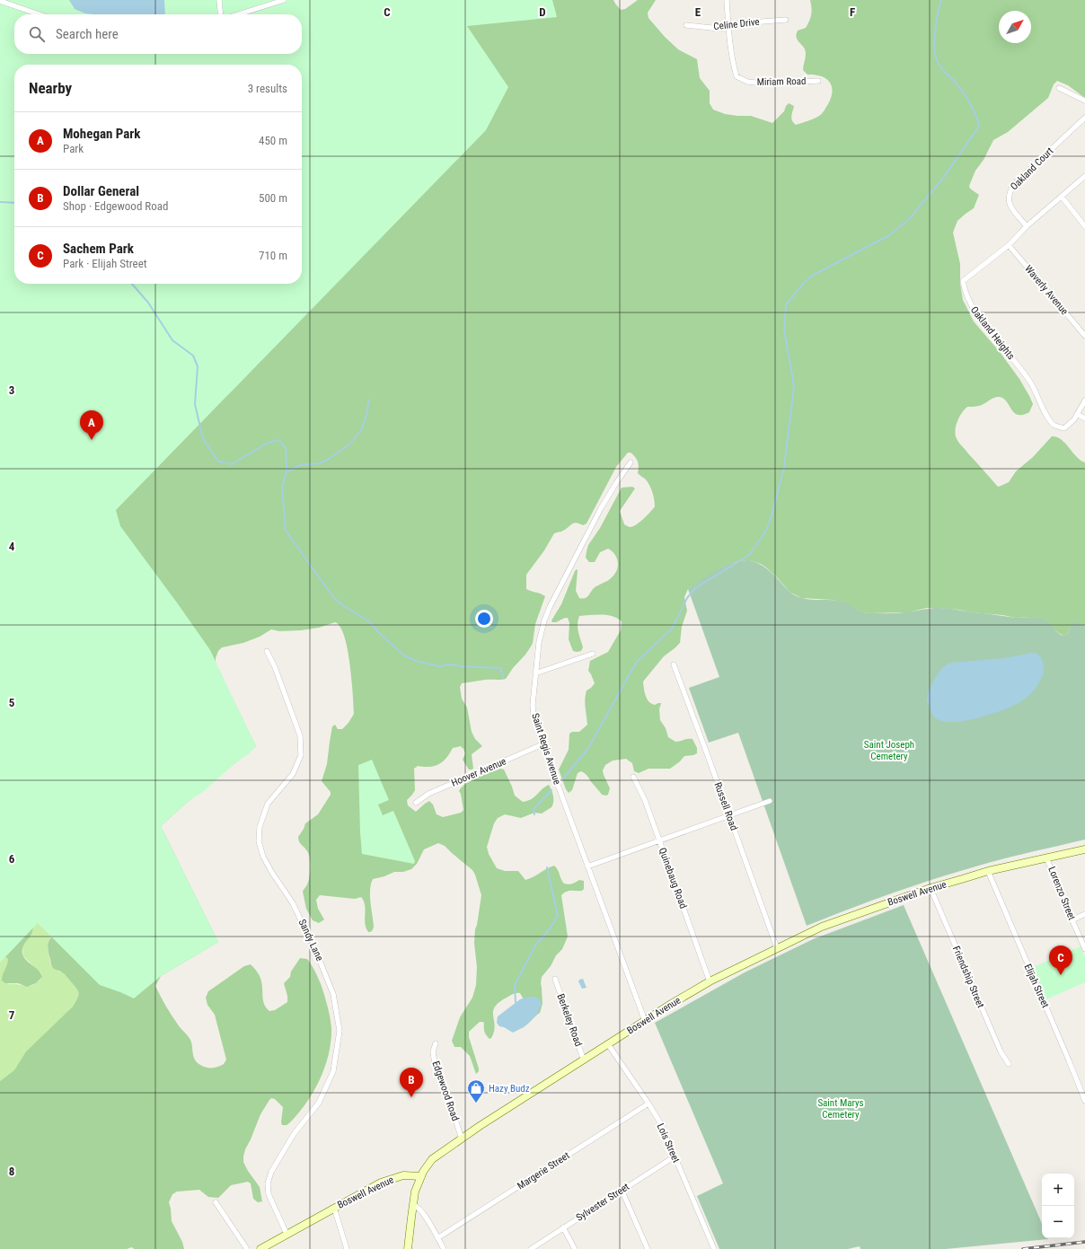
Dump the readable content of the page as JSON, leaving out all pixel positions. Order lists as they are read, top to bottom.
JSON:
{
  "streets": {
    "main road": ["Boswell Avenue"],
    "street": [
      "Celine Drive",
      "Miriam Road",
      "Oakland Court",
      "Waverly Avenue",
      "Oakland Heights",
      "Saint Regis Avenue",
      "Hoover Avenue",
      "Russell Road",
      "Quinebaug Road",
      "Lorenzo Street",
      "Sandy Lane",
      "Friendship Street",
      "Elijah Street",
      "Berkeley Road",
      "Edgewood Road",
      "Lois Street",
      "Margerie Street",
      "Sylvester Street"
    ]
  },
  "crossings": [
    ["Celine Drive", "Miriam Road"],
    ["Oakland Court", "Oakland Heights"],
    ["Waverly Avenue", "Oakland Heights"],
    ["Saint Regis Avenue", "Hoover Avenue"],
    ["Saint Regis Avenue", "Boswell Avenue"],
    ["Russell Road", "Boswell Avenue"],
    ["Quinebaug Road", "Boswell Avenue"],
    ["Boswell Avenue", "Lorenzo Street"],
    ["Boswell Avenue", "Sandy Lane"],
    ["Boswell Avenue", "Friendship Street"],
    ["Boswell Avenue", "Elijah Street"],
    ["Boswell Avenue", "Berkeley Road"],
    ["Boswell Avenue", "Edgewood Road"],
    ["Boswell Avenue", "Lois Street"],
    ["Lois Street", "Margerie Street"],
    ["Lois Street", "Sylvester Street"]
  ],
  "parks": ["Saint Joseph Cemetery", "Saint Marys Cemetery"],
  "places": {
    "shop": ["Hazy Budz"]
  },
  "north": "top right",
  "page": {
    "search": "Search here",
    "heading": ["Nearby", "3 results"],
    "list": [
      {
        "mark": "A",
        "name": "Mohegan Park",
        "note": "Park",
        "value": "450 m"
      },
      {
        "mark": "B",
        "name": "Dollar General",
        "note": "Shop · Edgewood Road",
        "value": "500 m"
      },
      {
        "mark": "C",
        "name": "Sachem Park",
        "note": "Park · Elijah Street",
        "value": "710 m"
      }
    ],
    "pins": ["A", "C", "B"],
    "map_buttons": ["+", "−"]
  },
  "grid": {
    "columns": [
      "C",
      "D",
      "E",
      "F"
    ],
    "rows": [
      "3",
      "4",
      "5",
      "6",
      "7",
      "8"
    ]
  }
}
